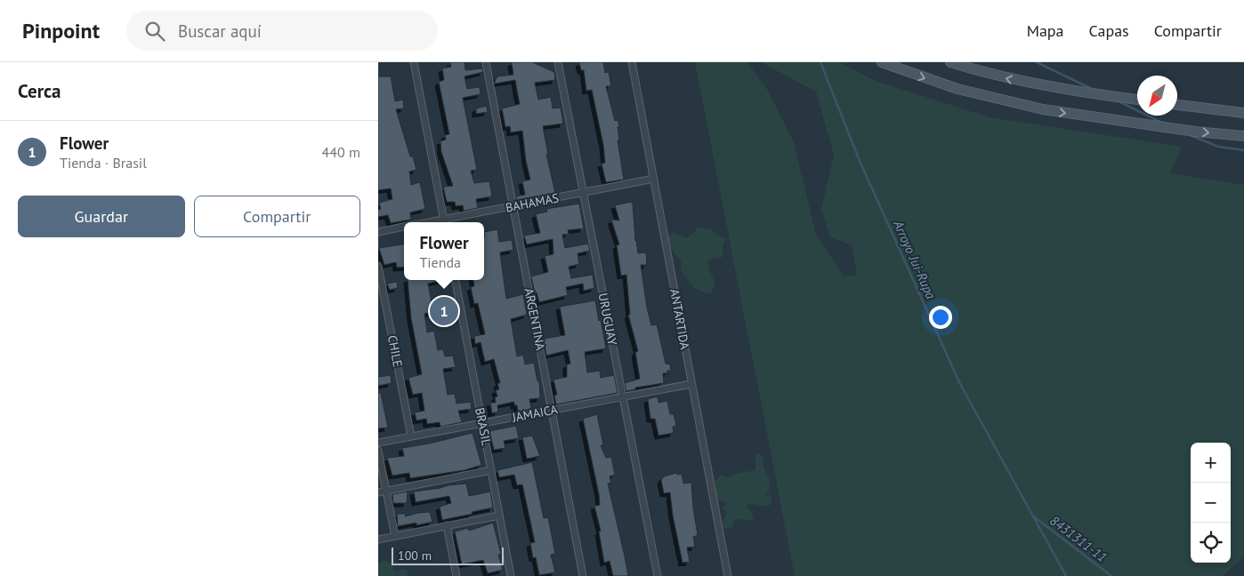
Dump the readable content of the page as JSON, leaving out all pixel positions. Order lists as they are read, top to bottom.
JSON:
{
  "streets": {
    "street": [
      "BAHAMAS",
      "ARGENTINA",
      "URUGUAY",
      "ANTARTIDA",
      "CHILE",
      "JAMAICA",
      "BRASIL"
    ]
  },
  "crossings": [
    ["BAHAMAS", "ARGENTINA"],
    ["BAHAMAS", "URUGUAY"],
    ["BAHAMAS", "ANTARTIDA"],
    ["ARGENTINA", "JAMAICA"],
    ["URUGUAY", "JAMAICA"],
    ["ANTARTIDA", "JAMAICA"],
    ["CHILE", "JAMAICA"],
    ["JAMAICA", "BRASIL"]
  ],
  "water": ["Arroyo Jui-Rupa", "8431311-11"],
  "scale_bar": "100 m",
  "north": "bottom left",
  "page": {
    "header": "Pinpoint",
    "search": "Buscar aquí",
    "nav": ["Mapa", "Capas", "Compartir"],
    "heading": "Cerca",
    "list": [
      {
        "mark": "1",
        "name": "Flower",
        "note": "Tienda · Brasil",
        "value": "440 m"
      }
    ],
    "buttons": ["Guardar", "Compartir"],
    "popup": ["Flower", "Tienda"],
    "pins": "1",
    "map_buttons": ["+", "−"],
    "scale": "100 m"
  }
}
